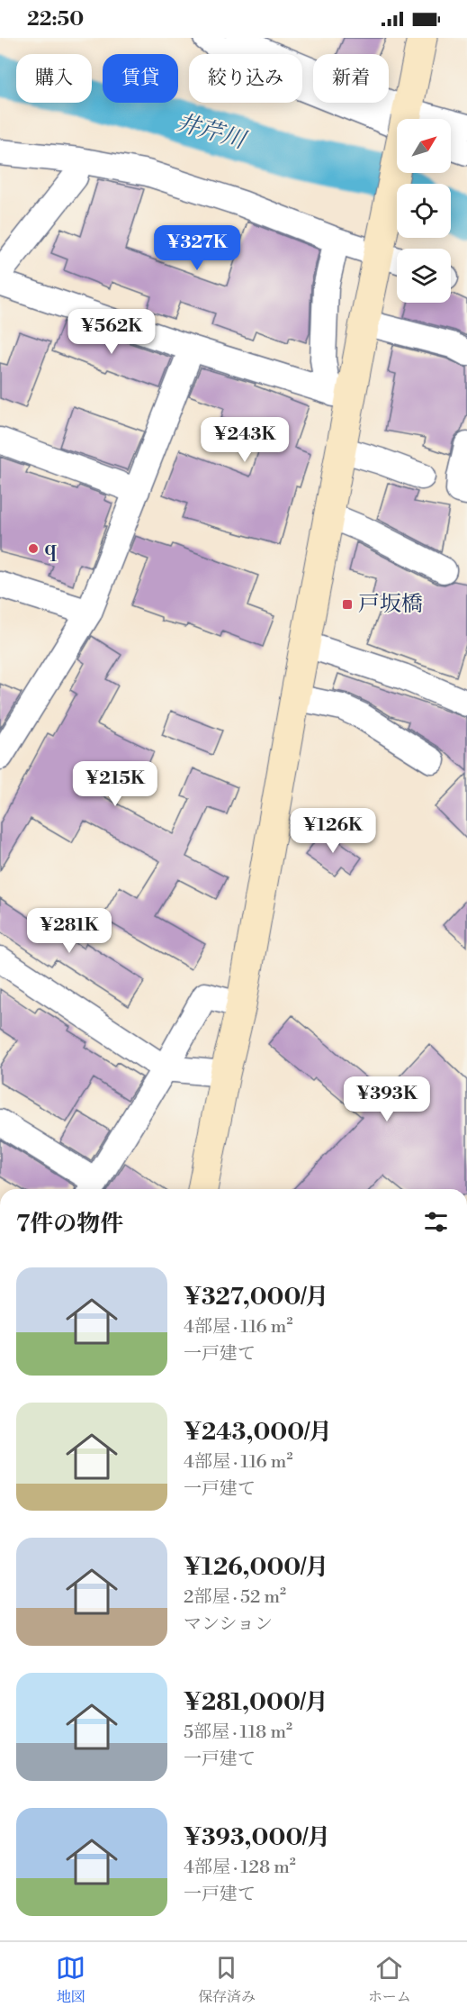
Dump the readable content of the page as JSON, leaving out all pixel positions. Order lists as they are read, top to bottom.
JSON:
{
  "water": ["井芹川"],
  "places": {
    "other": ["q"],
    "transit": ["戸坂橋"]
  },
  "north": "top right",
  "page": {
    "status": "22:50",
    "chip": [
      "購入",
      "賃貸",
      "絞り込み",
      "新着"
    ],
    "price": [
      "¥327K",
      "¥562K",
      "¥243K",
      "¥215K",
      "¥126K",
      "¥281K",
      "¥393K"
    ],
    "heading": "7件の物件",
    "list": [
      {
        "name": "¥327,000/月",
        "note": "4部屋 · 116 m² · 一戸建て"
      },
      {
        "name": "¥243,000/月",
        "note": "4部屋 · 116 m² · 一戸建て"
      },
      {
        "name": "¥126,000/月",
        "note": "2部屋 · 52 m² · マンション"
      },
      {
        "name": "¥281,000/月",
        "note": "5部屋 · 118 m² · 一戸建て"
      },
      {
        "name": "¥393,000/月",
        "note": "4部屋 · 128 m² · 一戸建て"
      }
    ],
    "tabs": ["地図", "保存済み", "ホーム"]
  }
}
